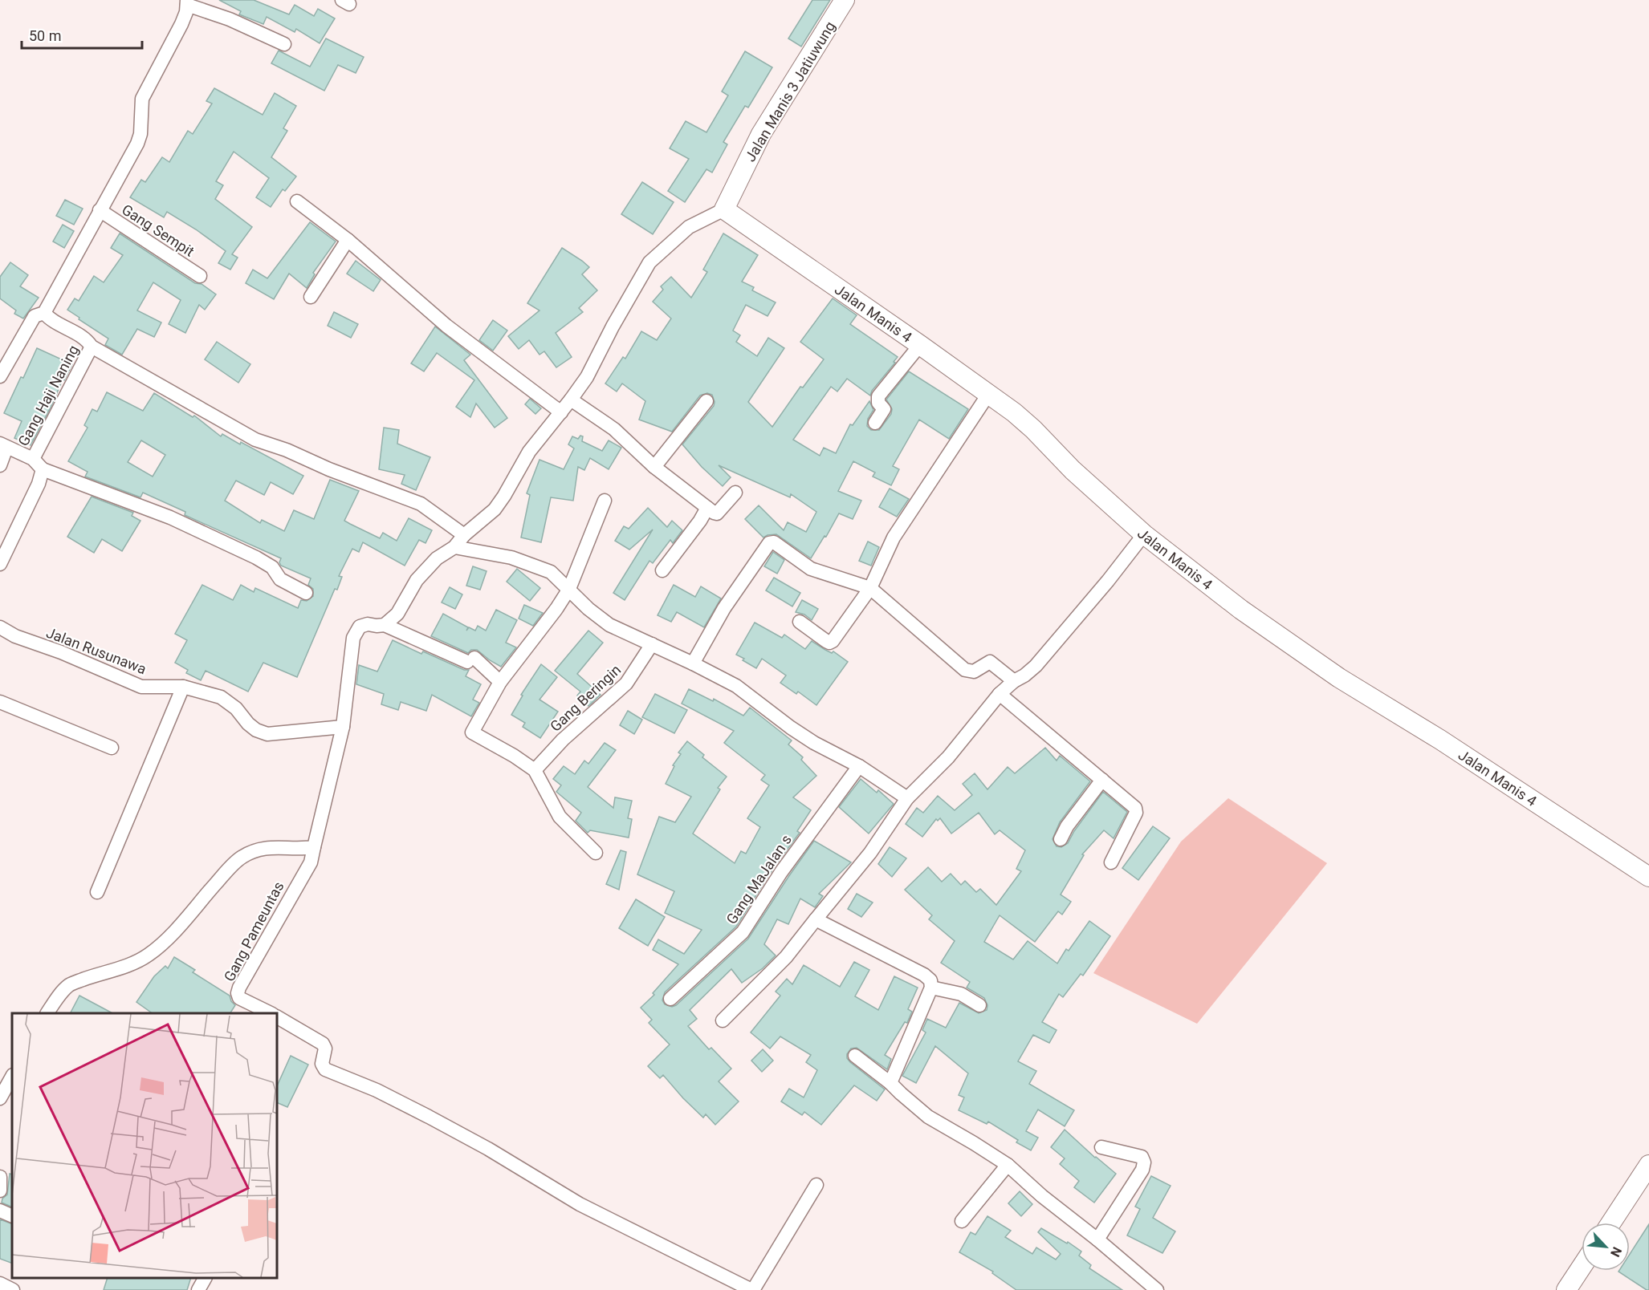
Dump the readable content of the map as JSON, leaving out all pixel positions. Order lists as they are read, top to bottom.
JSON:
{
  "streets": {
    "street": [
      "Jalan Manis 3 Jatiuwung",
      "Gang Sempit",
      "Jalan Manis 4",
      "Gang Haji Naning",
      "Jalan Rusunawa",
      "Gang Beringin",
      "Gang MaJalan s",
      "Gang Pameuntas"
    ]
  },
  "crossings": [
    ["Jalan Manis 3 Jatiuwung", "Jalan Manis 4"]
  ],
  "scale_bar": "50 m",
  "north": "bottom right"
}
